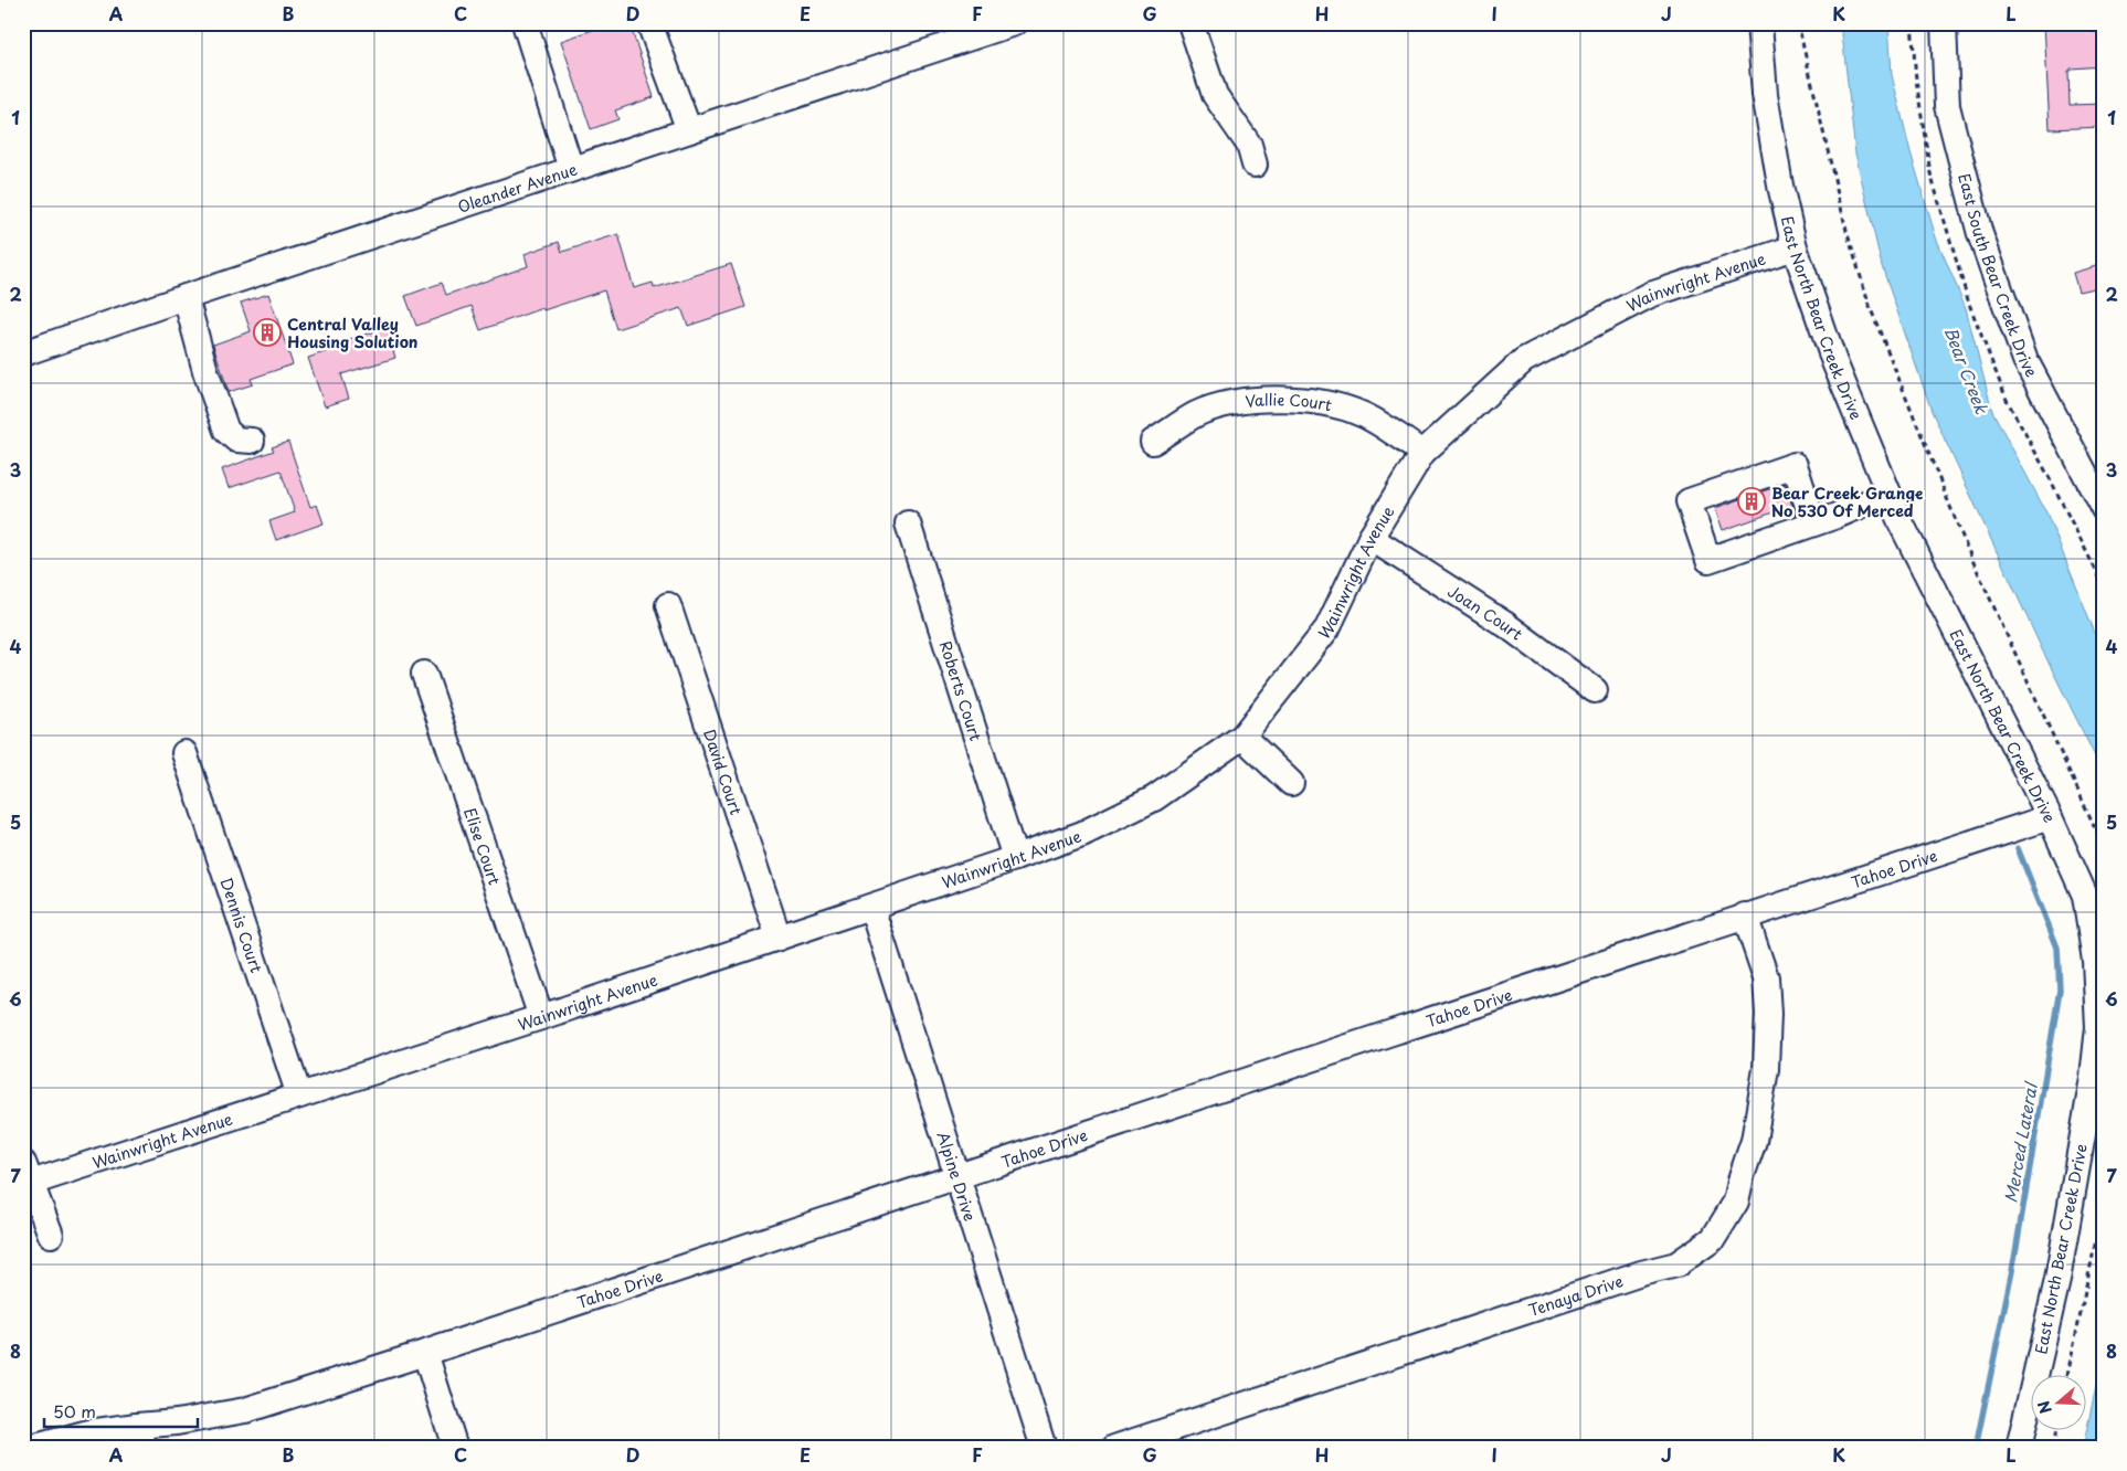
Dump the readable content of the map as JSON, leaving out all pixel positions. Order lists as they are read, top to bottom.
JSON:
{
  "streets": {
    "street": [
      "Oleander Avenue",
      "East South Bear Creek Drive",
      "Wainwright Avenue",
      "East North Bear Creek Drive",
      "Vallie Court",
      "Joan Court",
      "Roberts Court",
      "David Court",
      "Elise Court",
      "Tahoe Drive",
      "Dennis Court",
      "Alpine Drive",
      "Tenaya Drive"
    ]
  },
  "crossings": [
    ["Wainwright Avenue", "East North Bear Creek Drive"],
    ["Wainwright Avenue", "Vallie Court"],
    ["Wainwright Avenue", "Joan Court"],
    ["Wainwright Avenue", "Roberts Court"],
    ["Wainwright Avenue", "David Court"],
    ["Wainwright Avenue", "Elise Court"],
    ["Wainwright Avenue", "Dennis Court"],
    ["Wainwright Avenue", "Alpine Drive"],
    ["East North Bear Creek Drive", "Tahoe Drive"],
    ["Tahoe Drive", "Alpine Drive"],
    ["Tahoe Drive", "Tenaya Drive"]
  ],
  "water": ["Bear Creek", "Merced Lateral"],
  "places": {
    "building": ["Central Valley Housing Solution", "Bear Creek Grange No 530 Of Merced"]
  },
  "scale_bar": "50 m",
  "north": "left",
  "grid": {
    "columns": [
      "A",
      "B",
      "C",
      "D",
      "E",
      "F",
      "G",
      "H",
      "I",
      "J",
      "K",
      "L"
    ],
    "rows": [
      "1",
      "2",
      "3",
      "4",
      "5",
      "6",
      "7",
      "8"
    ]
  }
}
